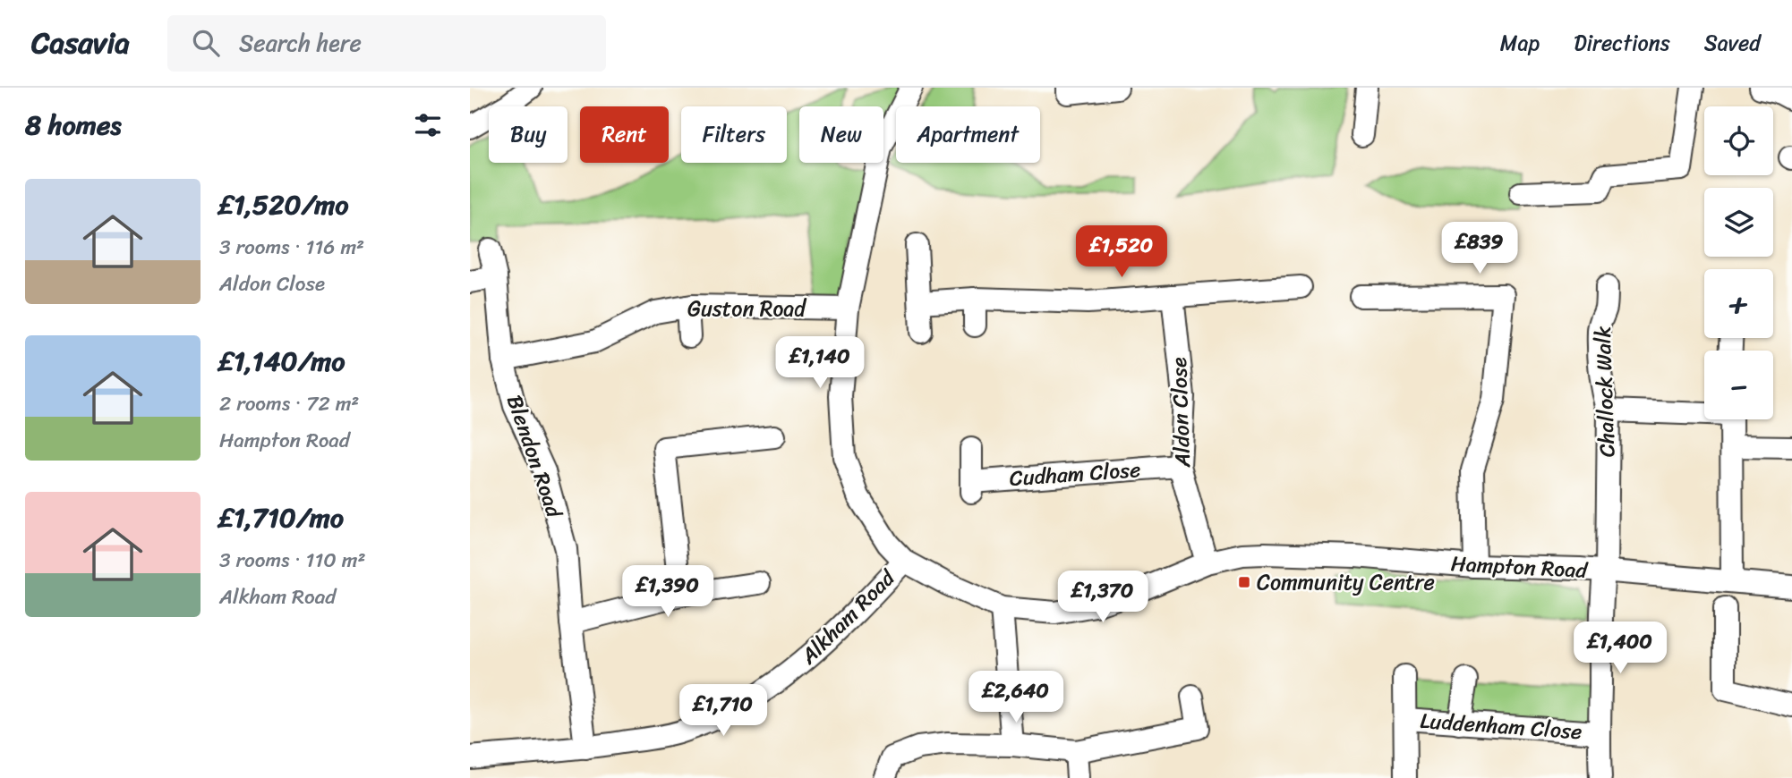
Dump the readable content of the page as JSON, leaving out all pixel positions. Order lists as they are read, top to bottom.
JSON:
{
  "streets": {
    "street": [
      "Guston Road",
      "Challock Walk",
      "Aldon Close",
      "Blendon Road",
      "Cudham Close",
      "Hampton Road",
      "Alkham Road",
      "Luddenham Close"
    ]
  },
  "crossings": [
    ["Guston Road", "Blendon Road"],
    ["Guston Road", "Hampton Road"],
    ["Challock Walk", "Hampton Road"],
    ["Challock Walk", "Luddenham Close"],
    ["Aldon Close", "Cudham Close"],
    ["Aldon Close", "Hampton Road"],
    ["Blendon Road", "Alkham Road"],
    ["Hampton Road", "Alkham Road"]
  ],
  "places": {
    "transit": ["Community Centre"]
  },
  "page": {
    "header": "Casavia",
    "search": "Search here",
    "nav": ["Map", "Directions", "Saved"],
    "heading": "8 homes",
    "map_buttons": ["+", "−"],
    "chip": [
      "Buy",
      "Rent",
      "Filters",
      "New",
      "Apartment"
    ],
    "list": [
      {
        "name": "£1,520/mo",
        "note": "3 rooms · 116 m² · Aldon Close"
      },
      {
        "name": "£1,140/mo",
        "note": "2 rooms · 72 m² · Hampton Road"
      },
      {
        "name": "£1,710/mo",
        "note": "3 rooms · 110 m² · Alkham Road"
      }
    ],
    "price": [
      "£839",
      "£1,520",
      "£1,140",
      "£1,390",
      "£1,370",
      "£1,400",
      "£2,640",
      "£1,710"
    ]
  }
}
